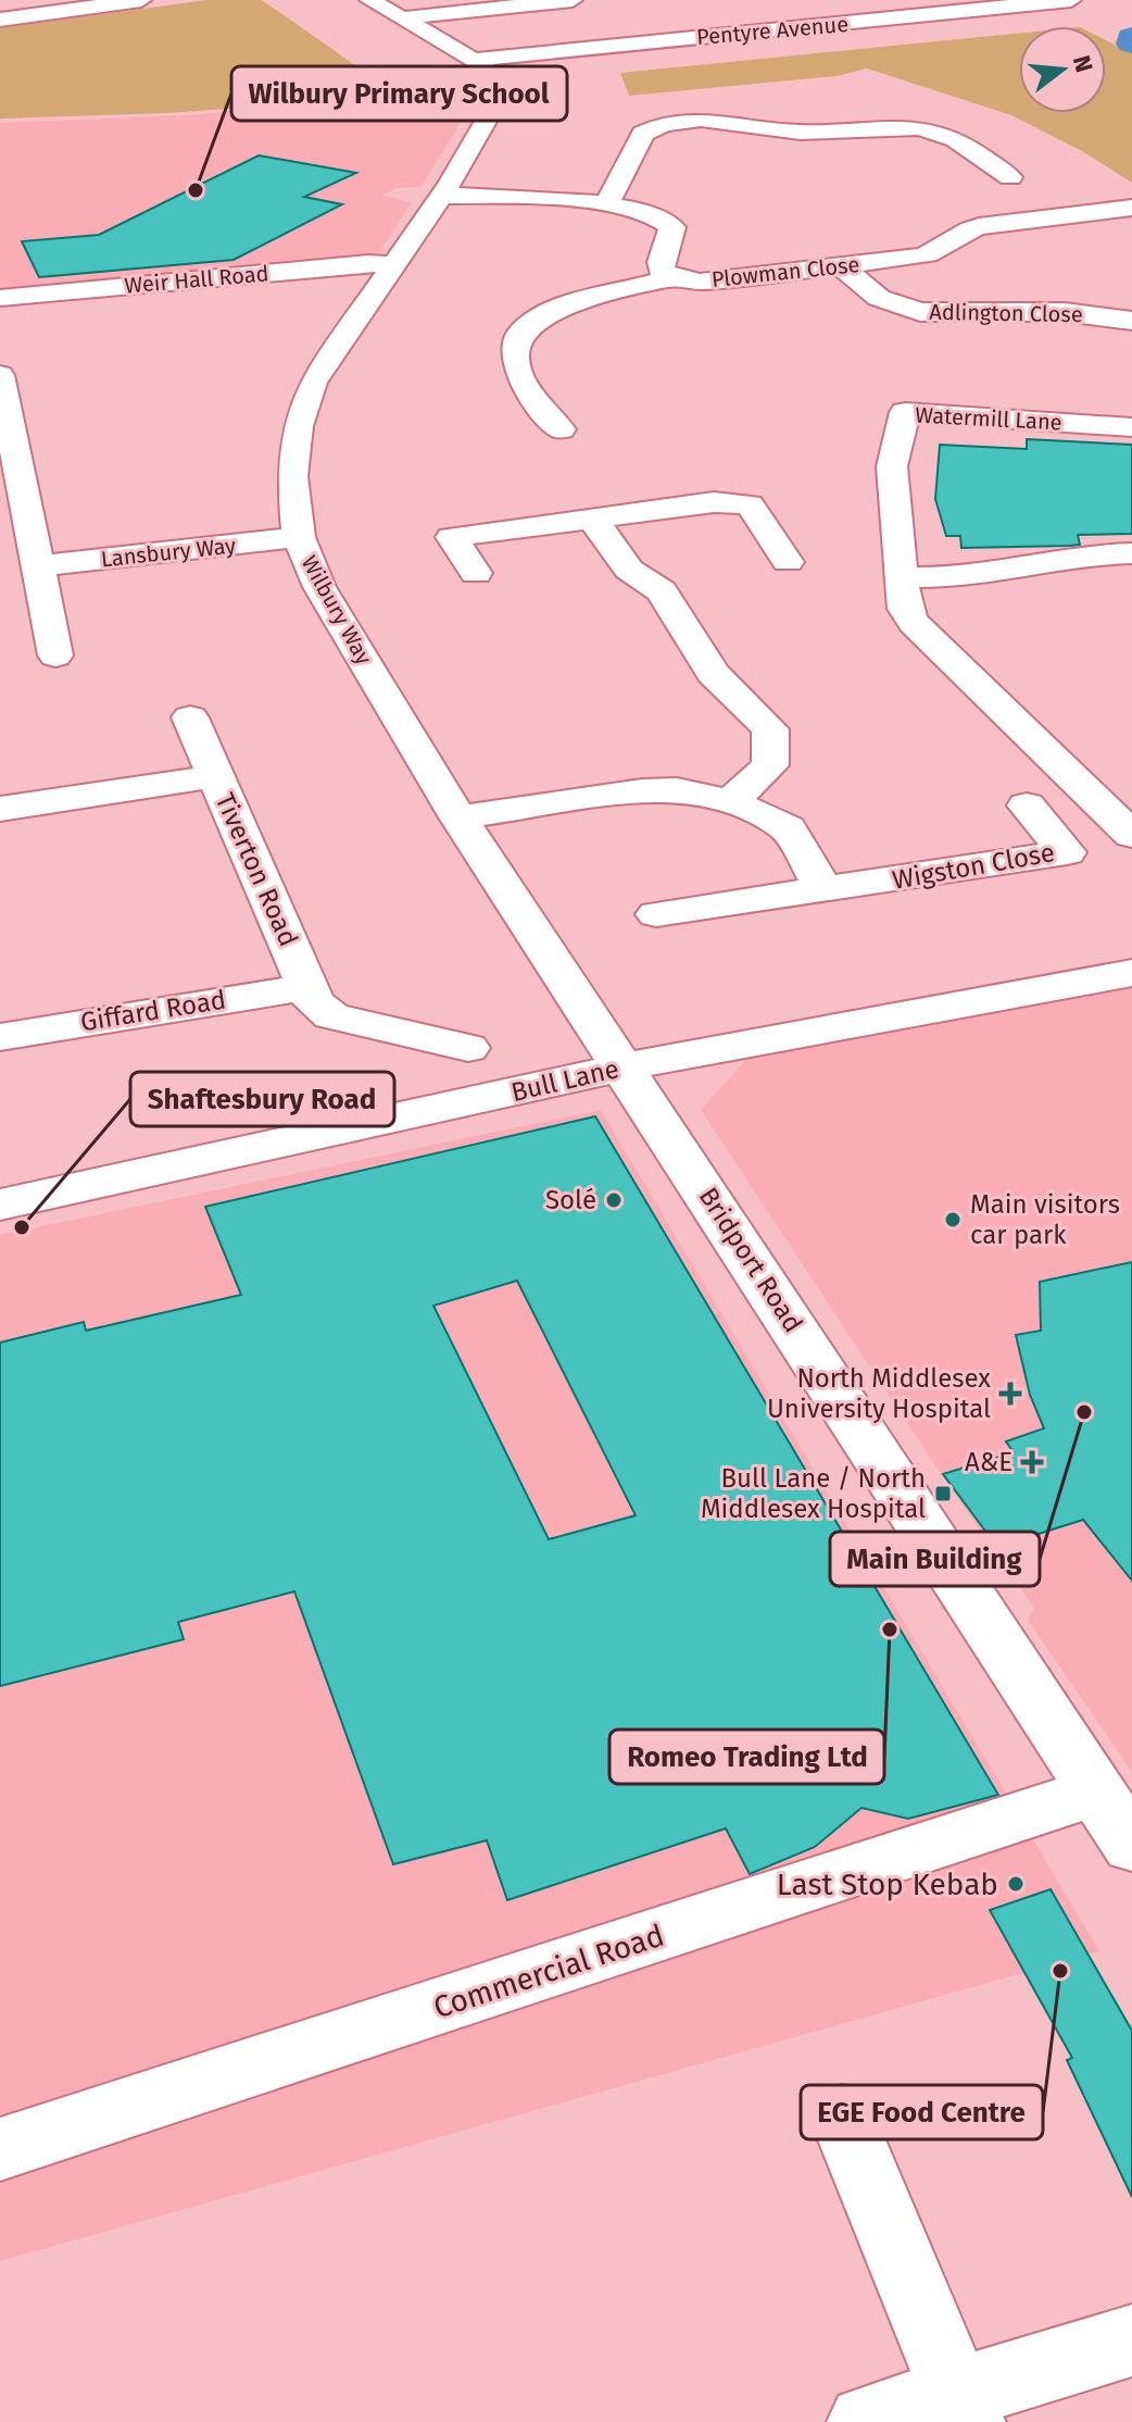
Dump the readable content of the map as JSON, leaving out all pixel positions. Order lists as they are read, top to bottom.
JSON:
{
  "streets": {
    "main road": [
      "Pentyre Avenue",
      "Plowman Close",
      "Weir Hall Road",
      "Adlington Close",
      "Watermill Lane",
      "Lansbury Way",
      "Wilbury Way",
      "Wigston Close",
      "Tiverton Road",
      "Giffard Road",
      "Bull Lane",
      "Bridport Road",
      "Commercial Road"
    ]
  },
  "crossings": [
    ["Pentyre Avenue", "Wilbury Way"],
    ["Plowman Close", "Adlington Close"],
    ["Weir Hall Road", "Wilbury Way"],
    ["Lansbury Way", "Wilbury Way"],
    ["Wilbury Way", "Bull Lane"],
    ["Wilbury Way", "Bridport Road"],
    ["Tiverton Road", "Giffard Road"],
    ["Bull Lane", "Bridport Road"],
    ["Bridport Road", "Commercial Road"]
  ],
  "places": {
    "other": [
      "Wilbury Primary School",
      "Solé",
      "Main visitors car park",
      "Shaftesbury Road",
      "Main Building",
      "Romeo Trading Ltd",
      "Last Stop Kebab",
      "EGE Food Centre"
    ],
    "health": ["North Middlesex University Hospital", "A&E"],
    "transit": ["Bull Lane / North Middlesex Hospital"]
  },
  "north": "right"
}
